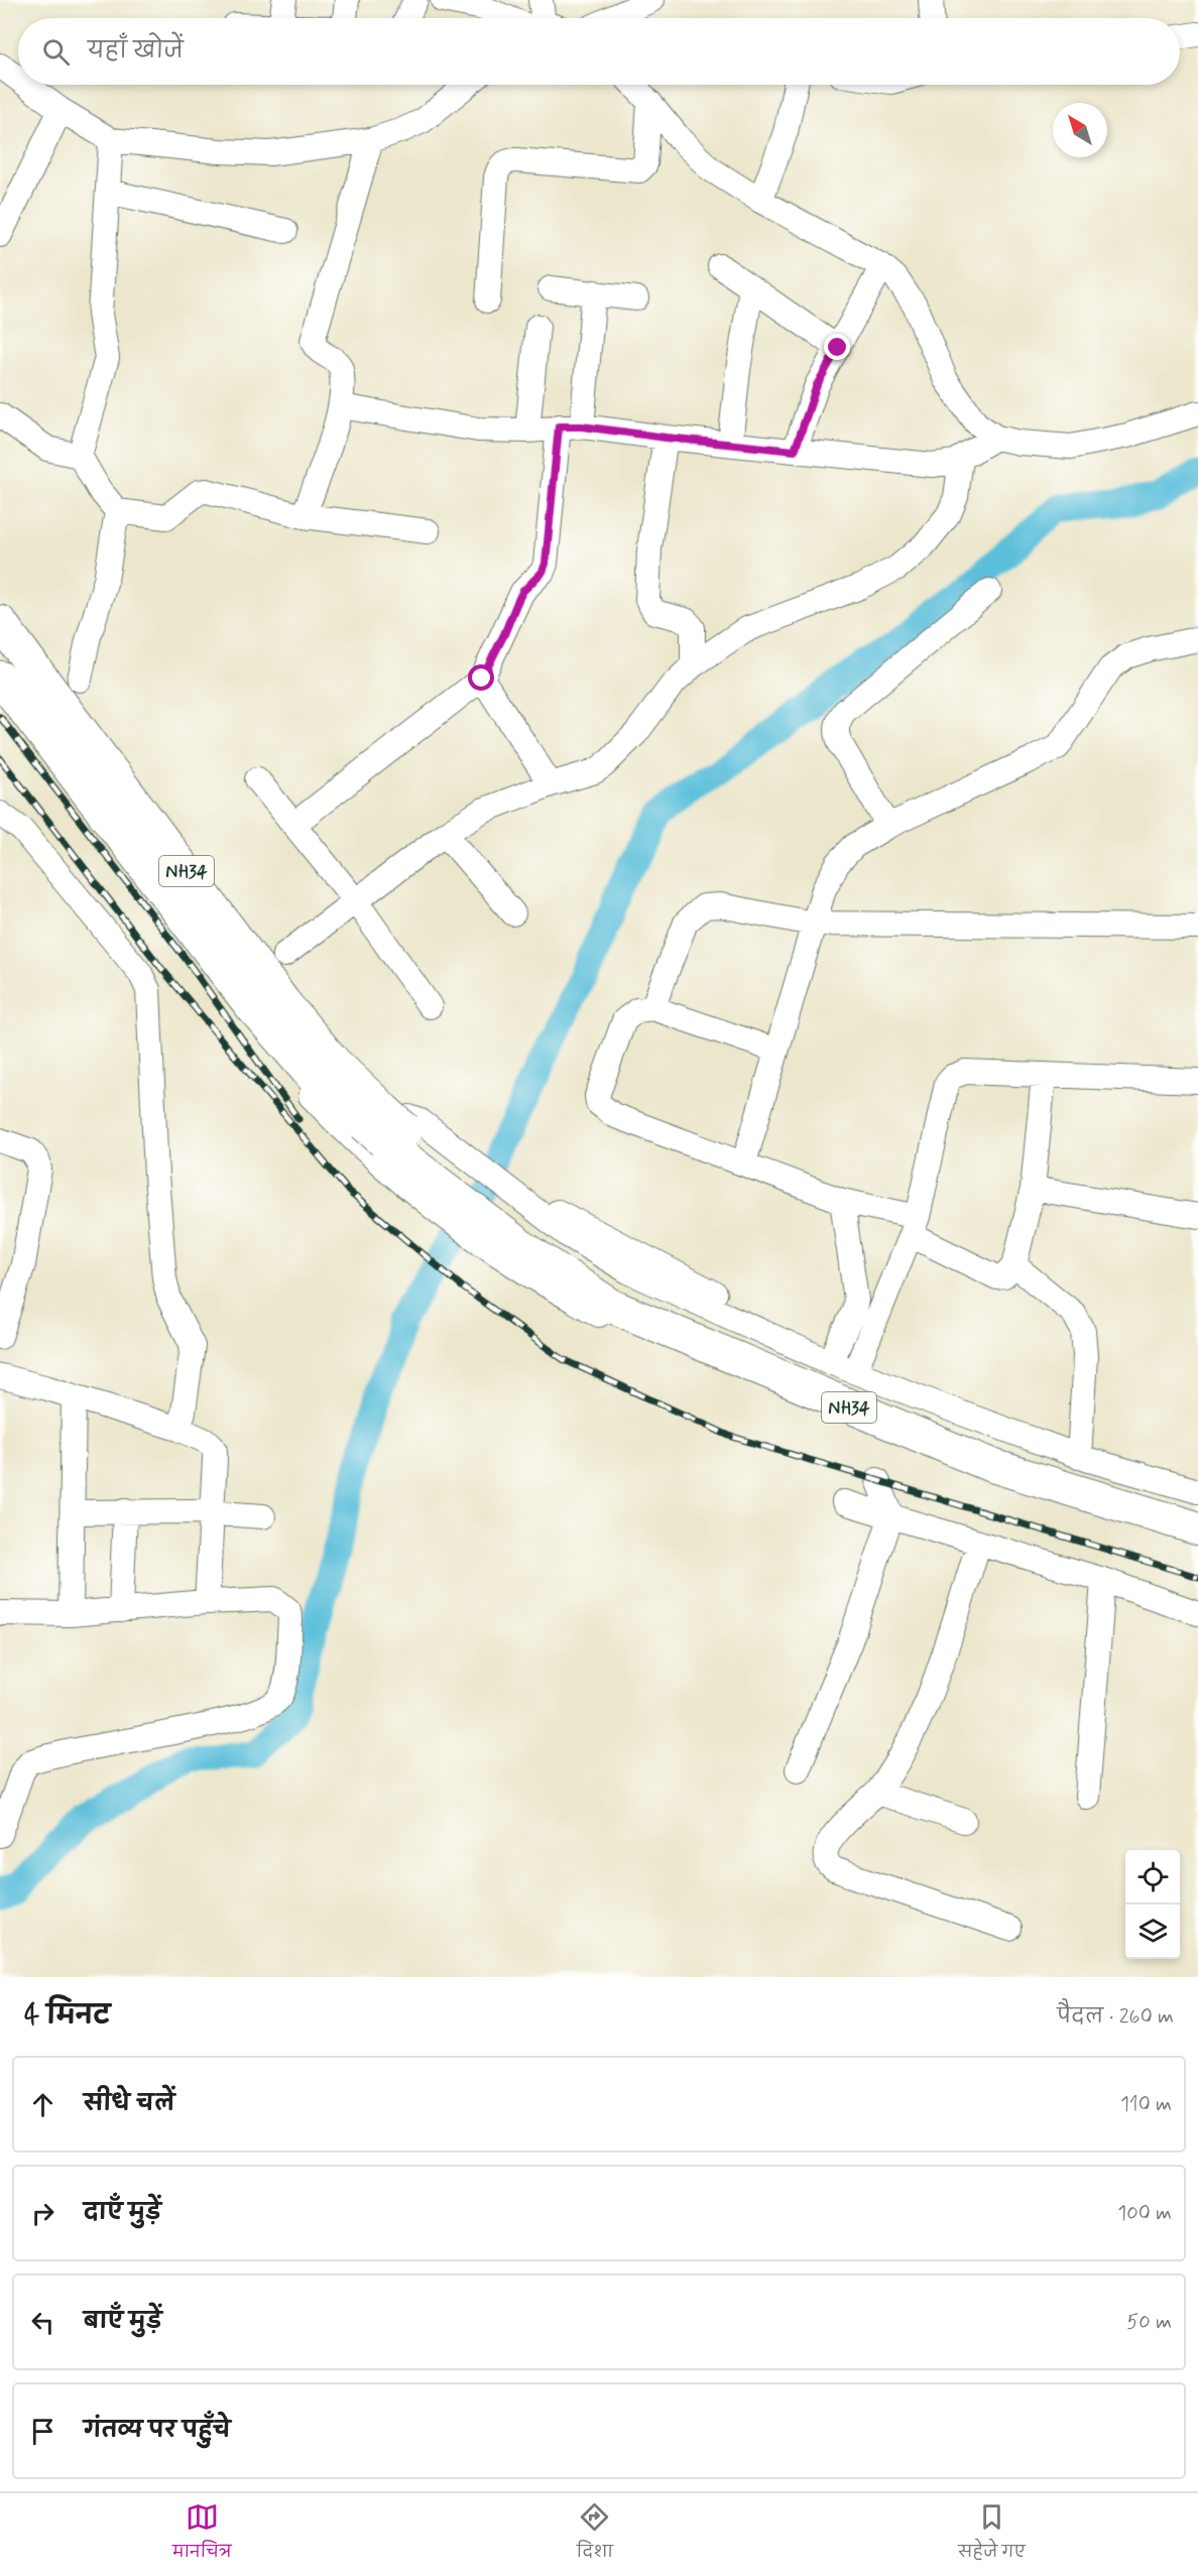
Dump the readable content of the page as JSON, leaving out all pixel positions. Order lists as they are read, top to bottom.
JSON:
{
  "streets": {
    "highway": ["NH34"]
  },
  "north": "top left",
  "page": {
    "search": "यहाँ खोजें",
    "heading": ["4 मिनट", "पैदल · 260 m"],
    "list": [
      ["सीधे चलें", "110 m"],
      ["दाएँ मुड़ें", "100 m"],
      ["बाएँ मुड़ें", "50 m"],
      "गंतव्य पर पहुँचे"
    ],
    "nav": ["मानचित्र", "दिशा", "सहेजे गए"]
  }
}
